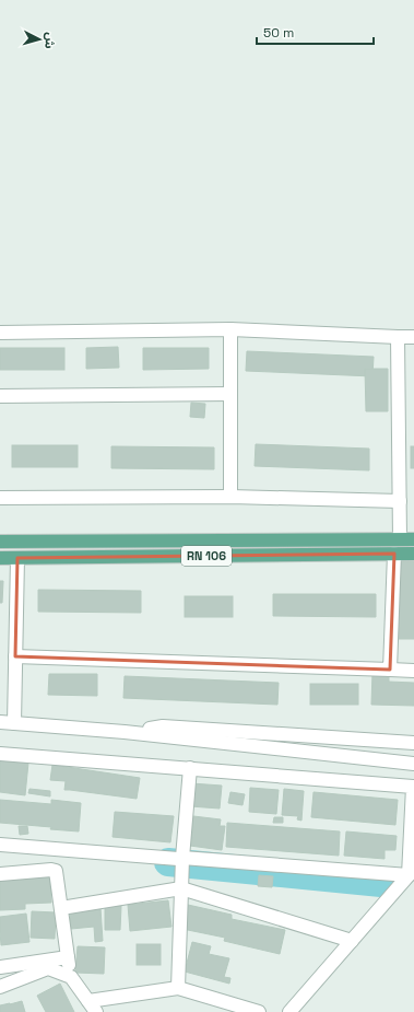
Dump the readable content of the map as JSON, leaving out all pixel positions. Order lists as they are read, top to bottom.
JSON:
{
  "streets": {
    "main road": ["RN 106"]
  },
  "scale_bar": "50 m",
  "north": "right"
}
